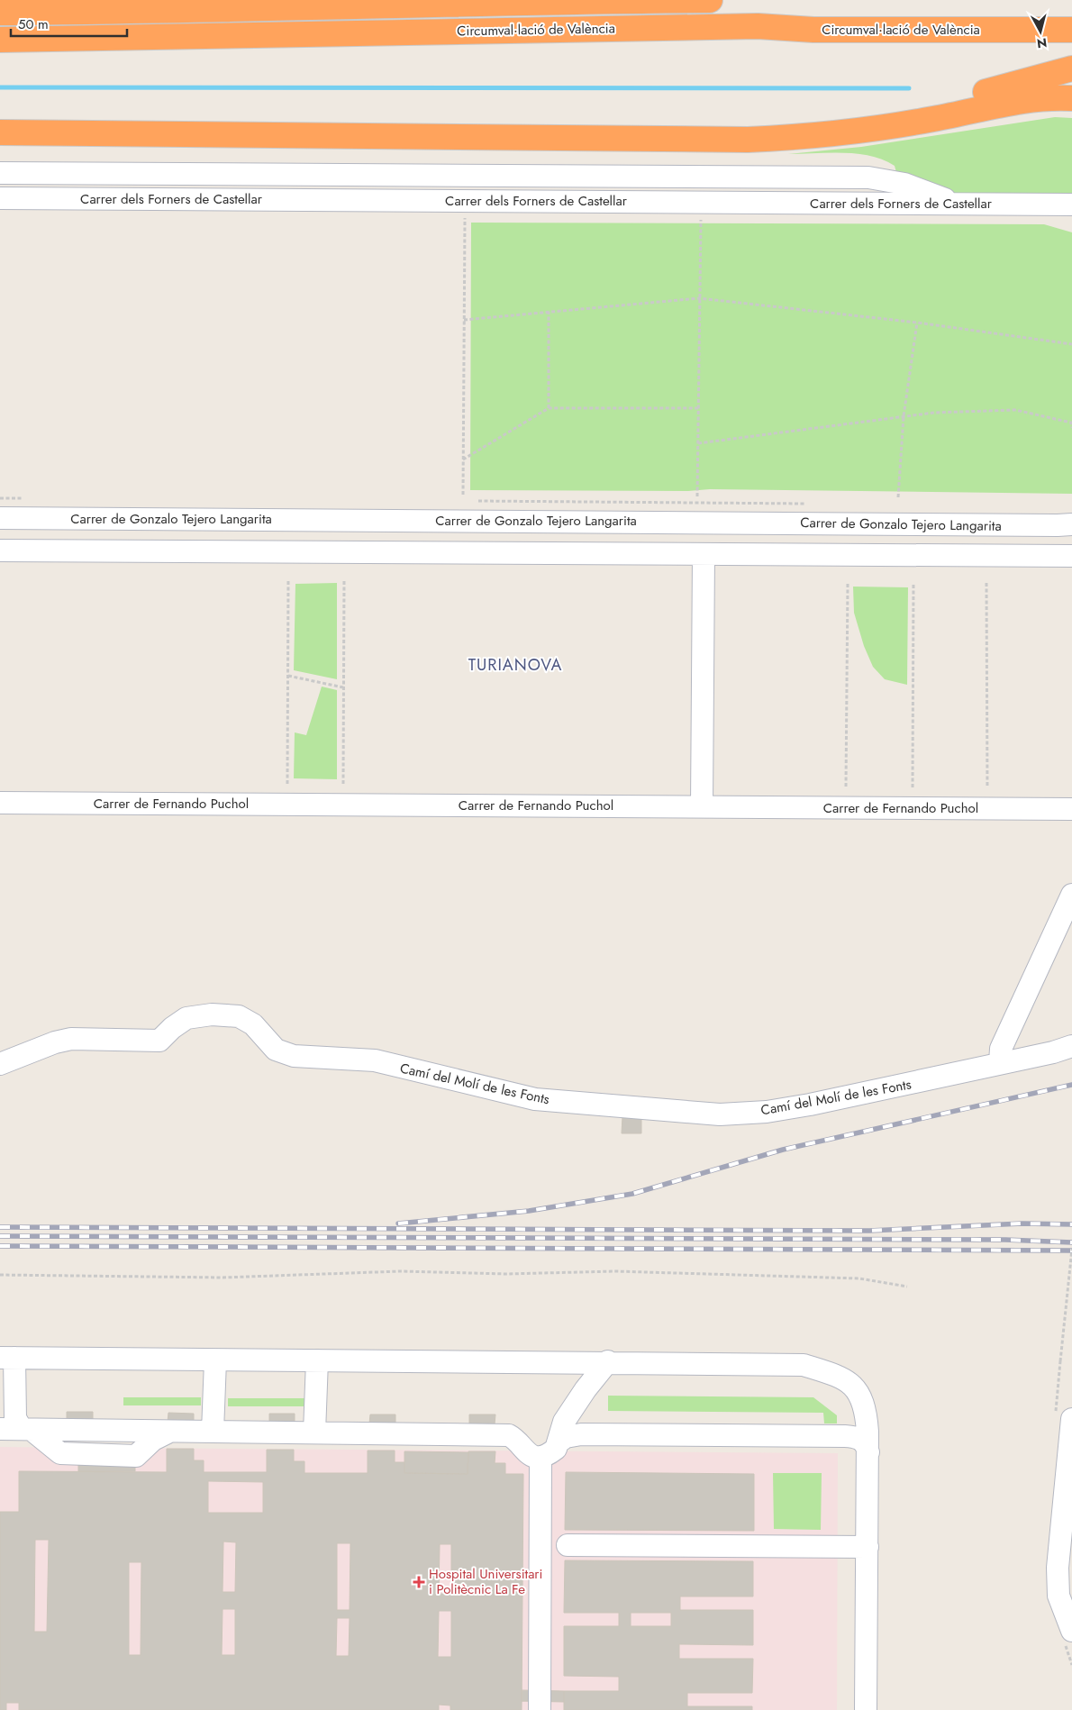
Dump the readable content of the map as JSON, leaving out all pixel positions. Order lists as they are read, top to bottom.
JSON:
{
  "streets": {
    "highway": ["Circumval·lació de València"],
    "street": [
      "Carrer dels Forners de Castellar",
      "Carrer de Gonzalo Tejero Langarita",
      "Carrer de Fernando Puchol",
      "Camí del Molí de les Fonts"
    ]
  },
  "districts": ["TURIANOVA"],
  "places": {
    "health": ["Hospital Universitari i Politècnic La Fe"]
  },
  "scale_bar": "50 m",
  "north": "bottom"
}
